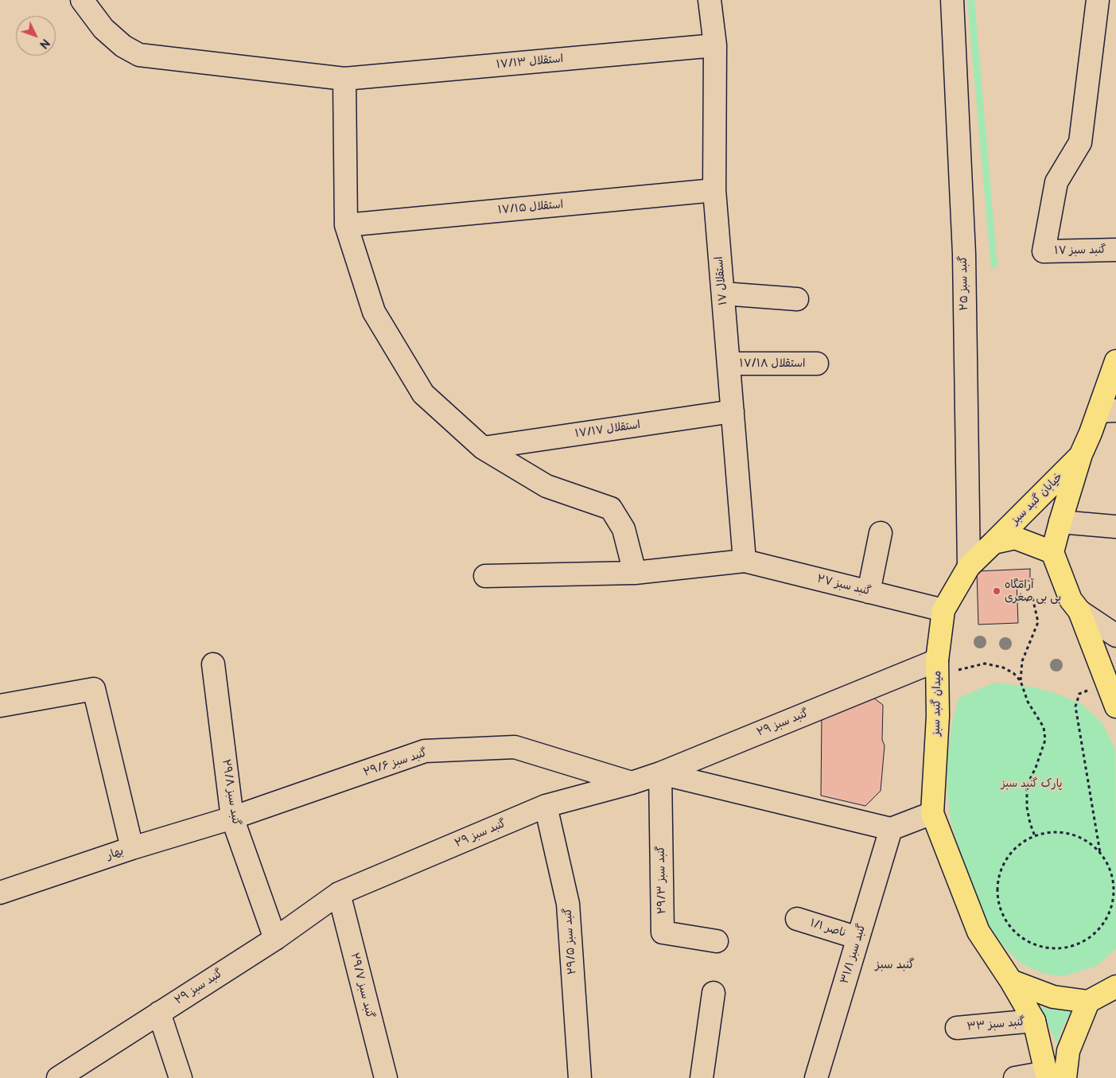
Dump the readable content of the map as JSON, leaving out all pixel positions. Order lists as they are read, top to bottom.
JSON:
{
  "streets": {
    "main road": ["خیابان گنبد سبز", "میدان گنبد سبز"],
    "street": [
      "استقلال ۱۷/۱۳",
      "استقلال ۱۷/۱۵",
      "گنبد سبز ۱۷",
      "استقلال ۱۷",
      "گنبد سبز ۲۵",
      "استقلال ۱۷/۱۸",
      "استقلال ۱۷/۱۷",
      "گنبد سبز ۲۷",
      "گنبد سبز ۲۹",
      "گنبد سبز ۲۹/۶",
      "گنبد سبز ۲۹/۸",
      "بهار",
      "گنبد سبز ۲۹/۳",
      "ناصر ۱/۱",
      "گنبد سبز ۲۹/۵",
      "گنبد سبز ۳۱/۱",
      "گنبد سبز ۲۹/۷",
      "گنبد سبز ۳۳"
    ]
  },
  "crossings": [
    ["استقلال ۱۷/۱۳", "استقلال ۱۷"],
    ["استقلال ۱۷/۱۵", "استقلال ۱۷"],
    ["استقلال ۱۷", "استقلال ۱۷/۱۸"],
    ["استقلال ۱۷", "استقلال ۱۷/۱۷"],
    ["استقلال ۱۷", "گنبد سبز ۲۷"],
    ["گنبد سبز ۲۵", "میدان گنبد سبز"],
    ["خیابان گنبد سبز", "میدان گنبد سبز"],
    ["گنبد سبز ۲۷", "میدان گنبد سبز"],
    ["میدان گنبد سبز", "گنبد سبز ۲۹"],
    ["گنبد سبز ۲۹", "گنبد سبز ۲۹/۶"],
    ["گنبد سبز ۲۹", "گنبد سبز ۲۹/۸"],
    ["گنبد سبز ۲۹", "گنبد سبز ۲۹/۳"],
    ["گنبد سبز ۲۹", "گنبد سبز ۲۹/۵"],
    ["گنبد سبز ۲۹", "گنبد سبز ۲۹/۷"],
    ["گنبد سبز ۲۹/۶", "گنبد سبز ۲۹/۸"],
    ["گنبد سبز ۲۹/۶", "بهار"],
    ["گنبد سبز ۲۹/۸", "بهار"],
    ["ناصر ۱/۱", "گنبد سبز ۳۱/۱"]
  ],
  "districts": ["گنبد سبز"],
  "parks": ["پارک گنبد سبز"],
  "places": ["آرامگاه بی بی صغری"],
  "north": "bottom right"
}
